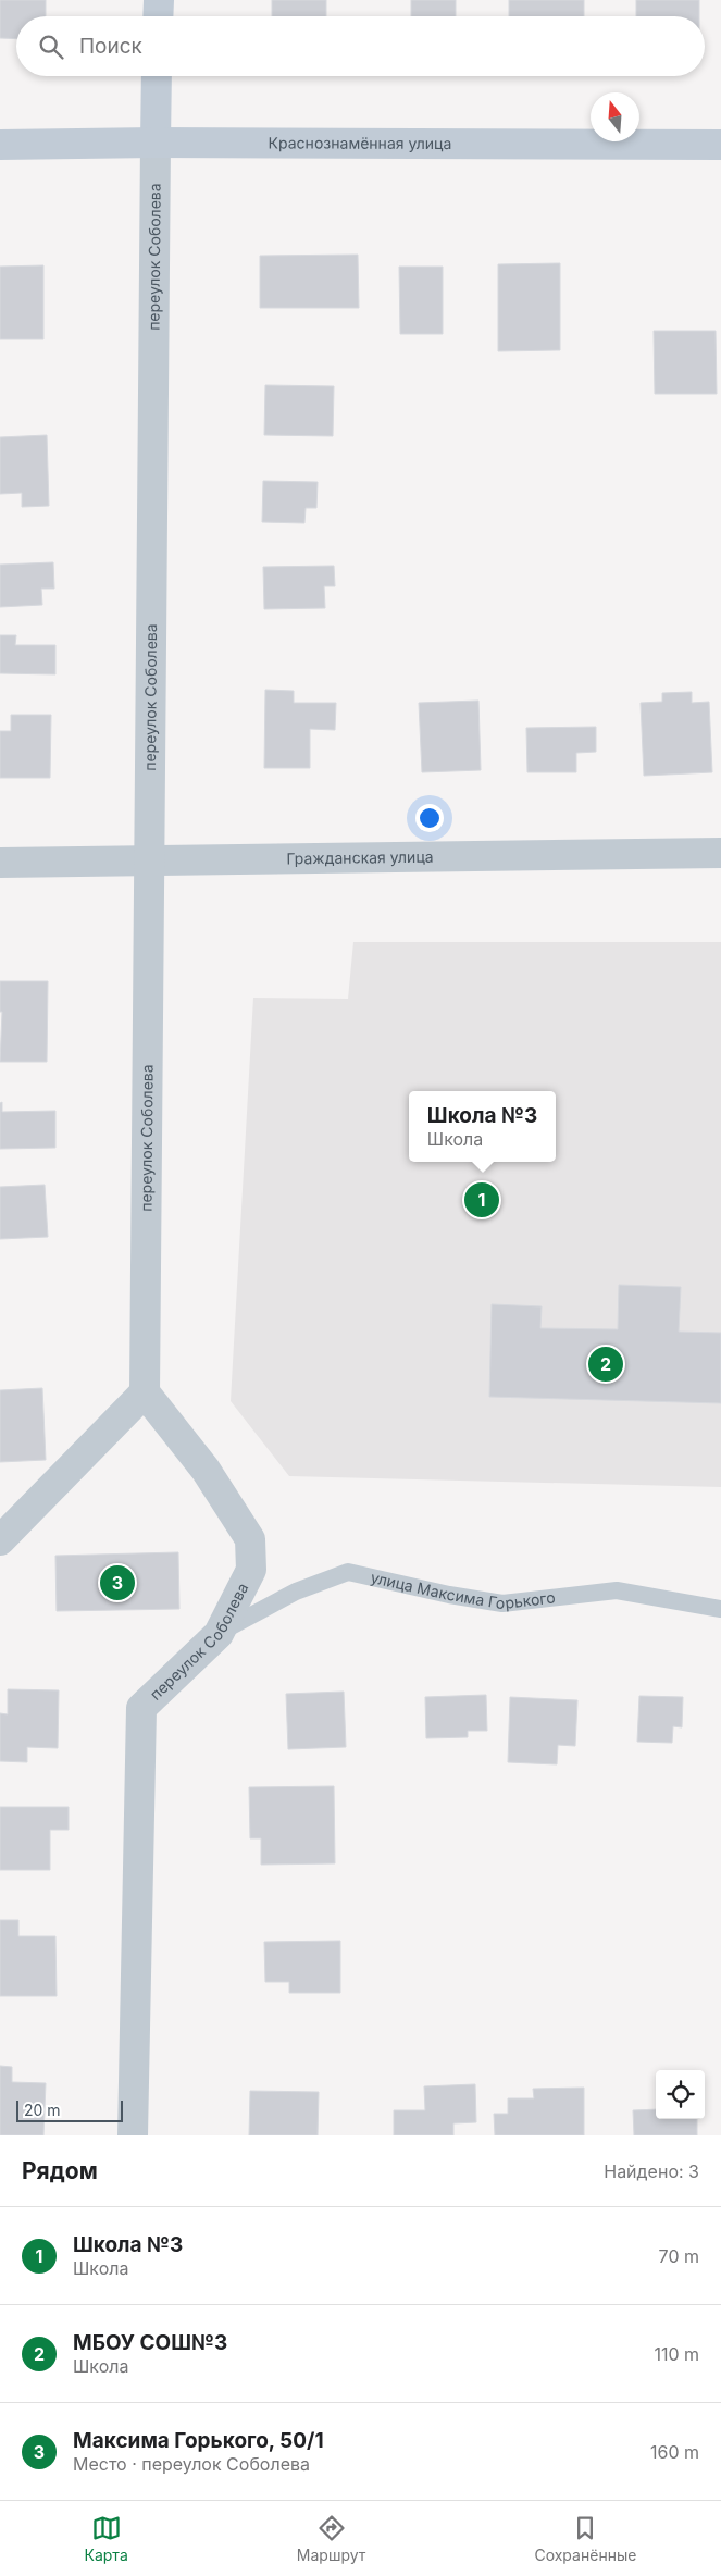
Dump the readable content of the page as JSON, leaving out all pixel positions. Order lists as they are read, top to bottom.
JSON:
{
  "streets": {
    "main road": ["Краснознамённая улица", "переулок Соболева"],
    "street": ["Гражданская улица"],
    "lane": ["улица Максима Горького"]
  },
  "crossings": [
    ["Краснознамённая улица", "переулок Соболева"],
    ["переулок Соболева", "Гражданская улица"],
    ["переулок Соболева", "улица Максима Горького"]
  ],
  "scale_bar": "20 m",
  "north": "top",
  "page": {
    "search": "Поиск",
    "popup": ["Школа №3", "Школа"],
    "pins": ["1", "2", "3"],
    "scale": "20 m",
    "heading": ["Рядом", "Найдено: 3"],
    "list": [
      {
        "mark": "1",
        "name": "Школа №3",
        "note": "Школа",
        "value": "70 m"
      },
      {
        "mark": "2",
        "name": "МБОУ СОШ№3",
        "note": "Школа",
        "value": "110 m"
      },
      {
        "mark": "3",
        "name": "Максима Горького, 50/1",
        "note": "Место · переулок Соболева",
        "value": "160 m"
      }
    ],
    "nav": ["Карта", "Маршрут", "Сохранённые"]
  }
}
